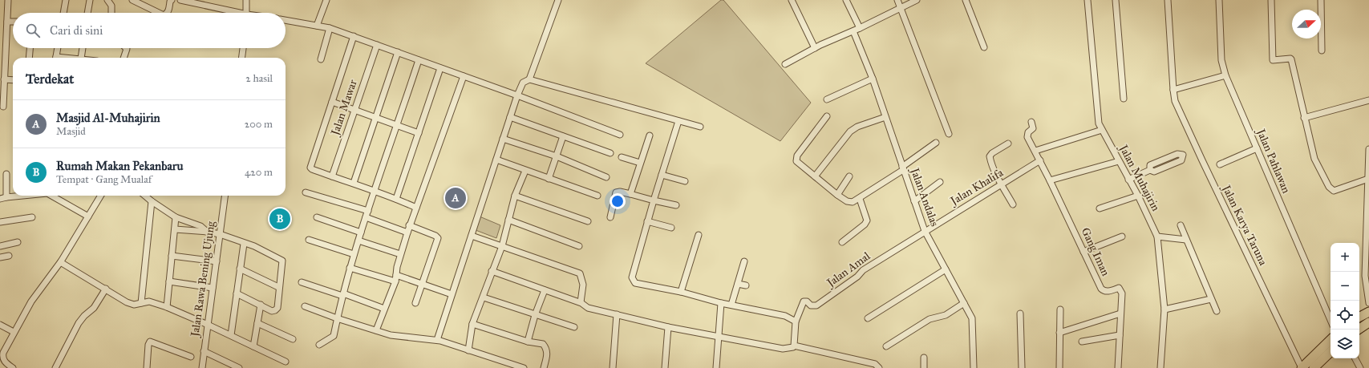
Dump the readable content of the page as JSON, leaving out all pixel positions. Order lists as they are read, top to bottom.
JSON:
{
  "streets": {
    "street": [
      "Jalan Mawar",
      "Jalan Pahlawan",
      "Jalan Muhajirin",
      "Jalan Khalifa",
      "Jalan Andalas",
      "Jalan Karya Taruna",
      "Gang Iman",
      "Jalan Amal",
      "Jalan Rawa Bening Ujung"
    ]
  },
  "crossings": [
    ["Jalan Khalifa", "Jalan Andalas"],
    ["Jalan Khalifa", "Gang Iman"],
    ["Jalan Khalifa", "Jalan Amal"],
    ["Jalan Andalas", "Jalan Amal"]
  ],
  "north": "right",
  "page": {
    "search": "Cari di sini",
    "heading": ["Terdekat", "2 hasil"],
    "list": [
      {
        "mark": "A",
        "name": "Masjid Al-Muhajirin",
        "note": "Masjid",
        "value": "200 m"
      },
      {
        "mark": "B",
        "name": "Rumah Makan Pekanbaru",
        "note": "Tempat · Gang Mualaf",
        "value": "420 m"
      }
    ],
    "pins": ["A", "B"],
    "map_buttons": ["+", "−"]
  }
}
